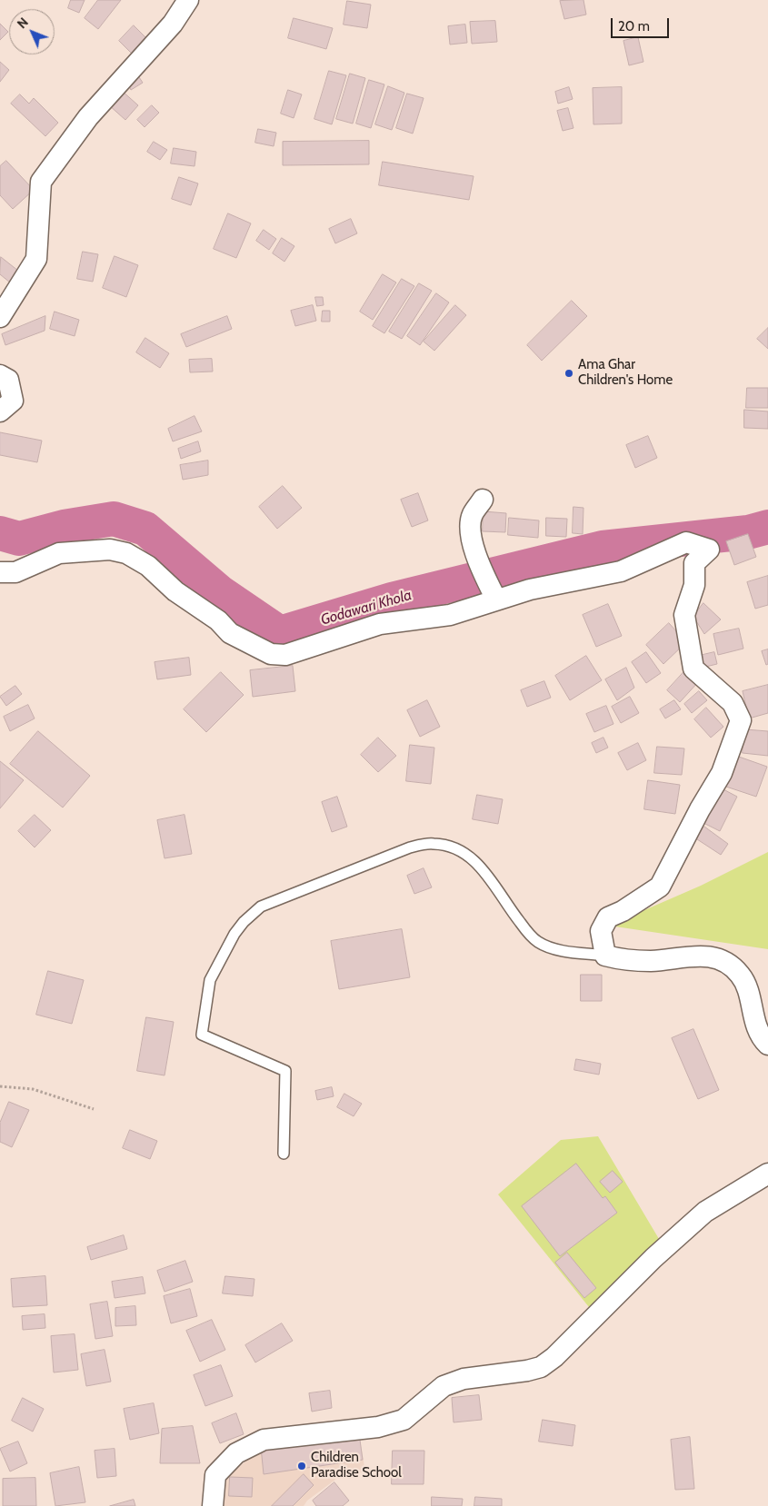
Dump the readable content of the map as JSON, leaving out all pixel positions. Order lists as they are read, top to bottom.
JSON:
{
  "water": ["Godawari Khola"],
  "places": ["Ama Ghar Children's Home", "Children Paradise School"],
  "scale_bar": "20 m",
  "north": "top left"
}
